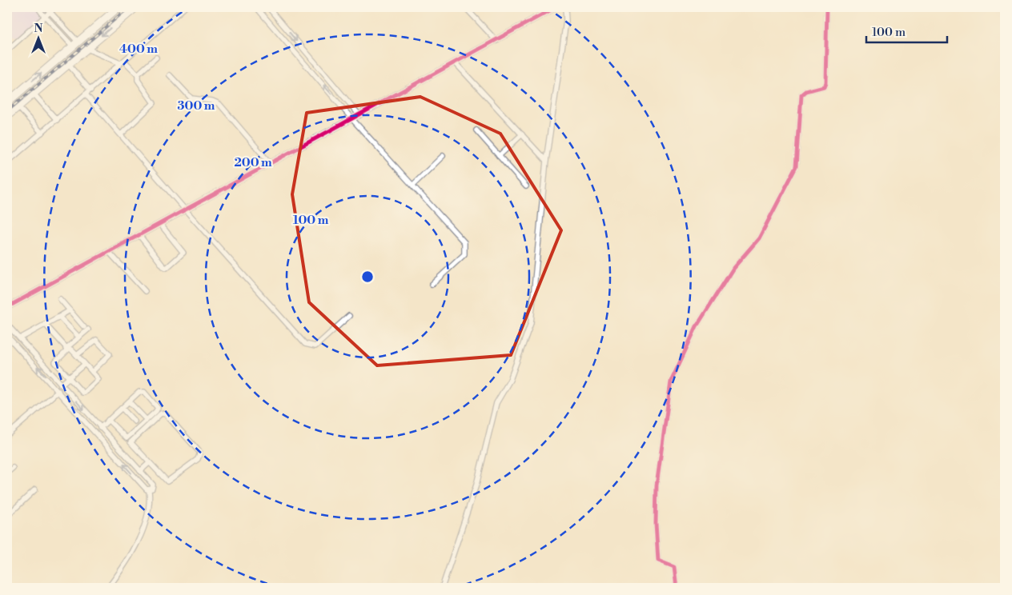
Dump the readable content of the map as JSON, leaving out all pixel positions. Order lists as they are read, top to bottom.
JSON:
{
  "scale_bar": "100 m",
  "north": "top",
  "rings": [
    "400 m",
    "300 m",
    "200 m",
    "100 m"
  ]
}
